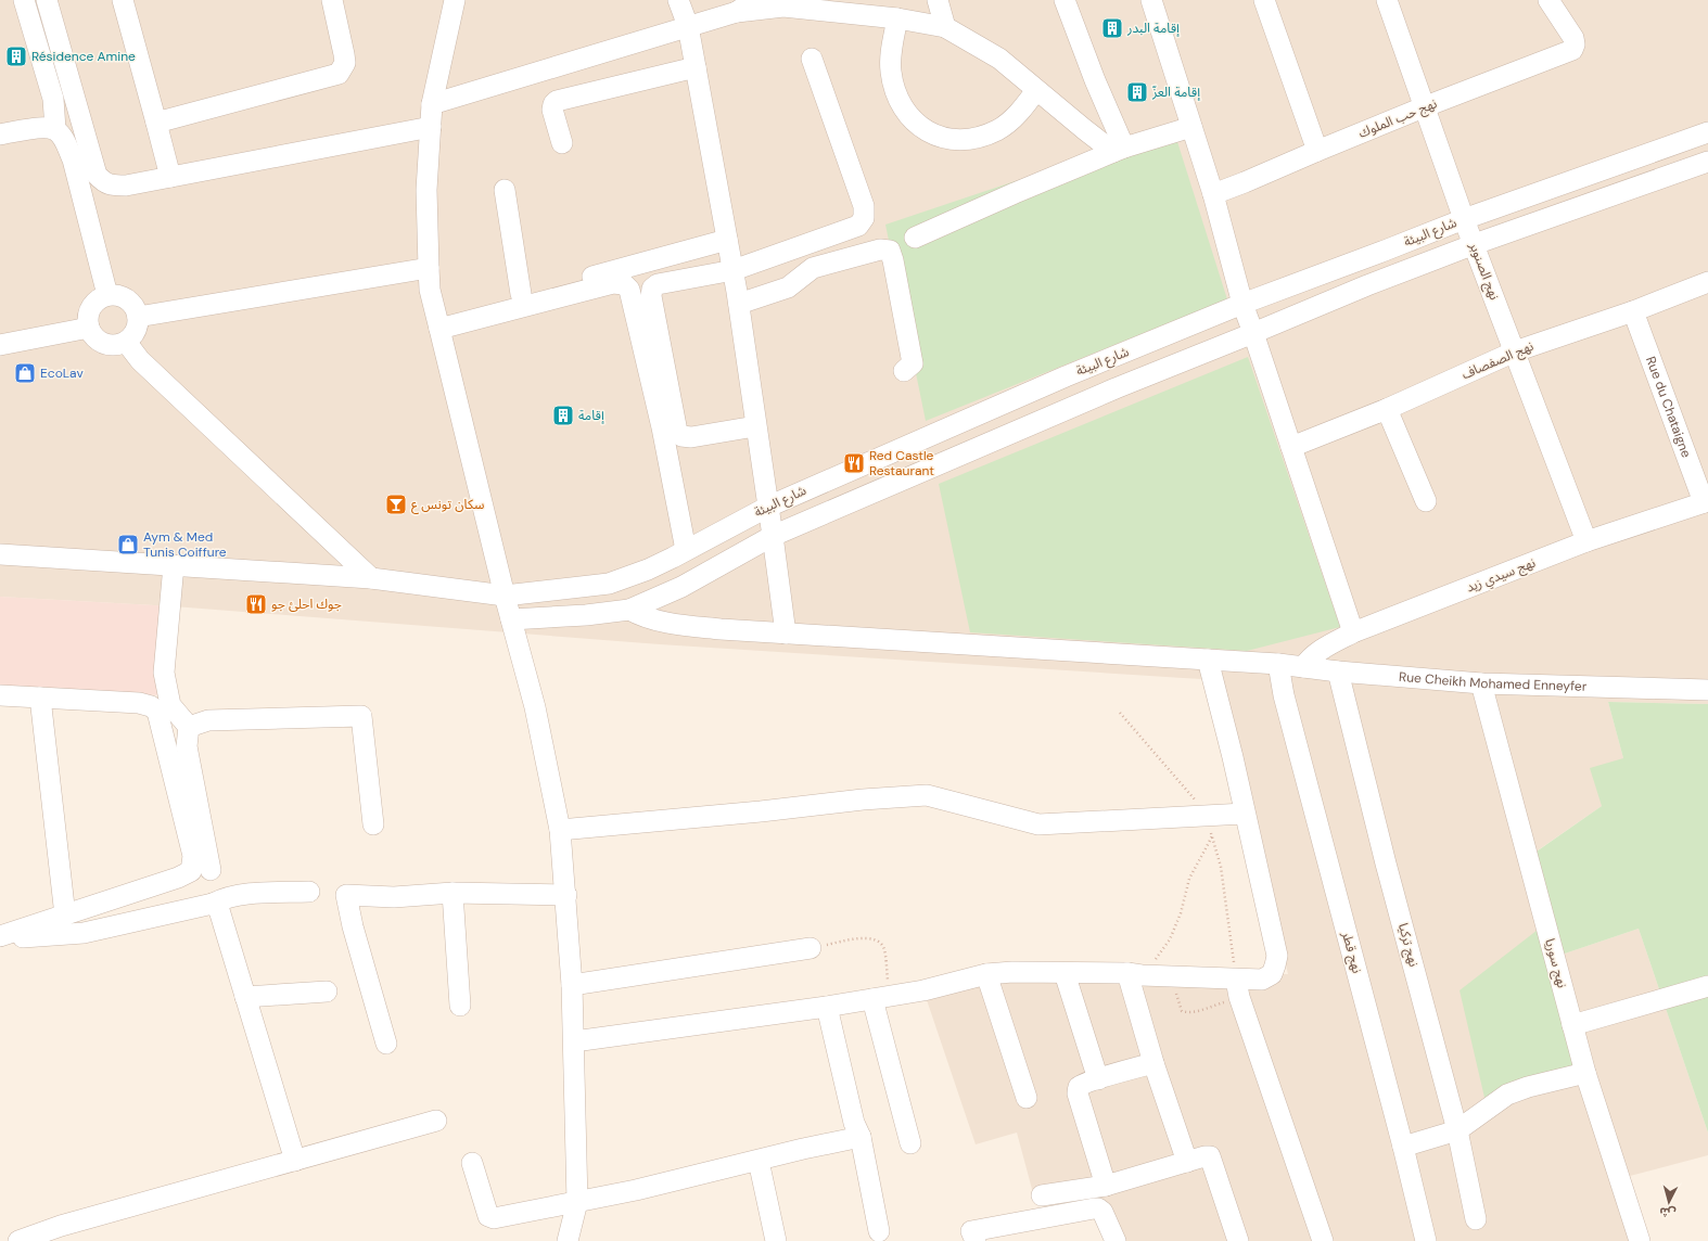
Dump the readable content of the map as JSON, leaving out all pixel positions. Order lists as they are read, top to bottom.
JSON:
{
  "streets": {
    "street": [
      "نهج حب الملوك",
      "شارع البيئة",
      "نهج الصنوبر",
      "نهج الصفصاف",
      "Rue du Chataigne",
      "نهج سيدي زيد",
      "Rue Cheikh Mohamed Enneyfer",
      "نهج تركيا",
      "نهج قطر",
      "نهج سوريا"
    ]
  },
  "crossings": [
    ["نهج حب الملوك", "نهج الصنوبر"],
    ["شارع البيئة", "نهج الصنوبر"],
    ["شارع البيئة", "Rue Cheikh Mohamed Enneyfer"],
    ["نهج الصنوبر", "نهج الصفصاف"],
    ["نهج الصنوبر", "نهج سيدي زيد"],
    ["نهج الصفصاف", "Rue du Chataigne"],
    ["Rue du Chataigne", "نهج سيدي زيد"],
    ["نهج سيدي زيد", "Rue Cheikh Mohamed Enneyfer"],
    ["Rue Cheikh Mohamed Enneyfer", "نهج تركيا"],
    ["Rue Cheikh Mohamed Enneyfer", "نهج قطر"],
    ["Rue Cheikh Mohamed Enneyfer", "نهج سوريا"]
  ],
  "places": {
    "building": [
      "إقامة البدر",
      "Résidence Amine",
      "إقامة العزّ",
      "إقامة"
    ],
    "shop": ["EcoLav", "Aym & Med Tunis Coiffure"],
    "restaurant": ["Red Castle Restaurant", "جوك احلئ جو"],
    "bar": ["سكان تونس ع"]
  },
  "north": "bottom"
}
